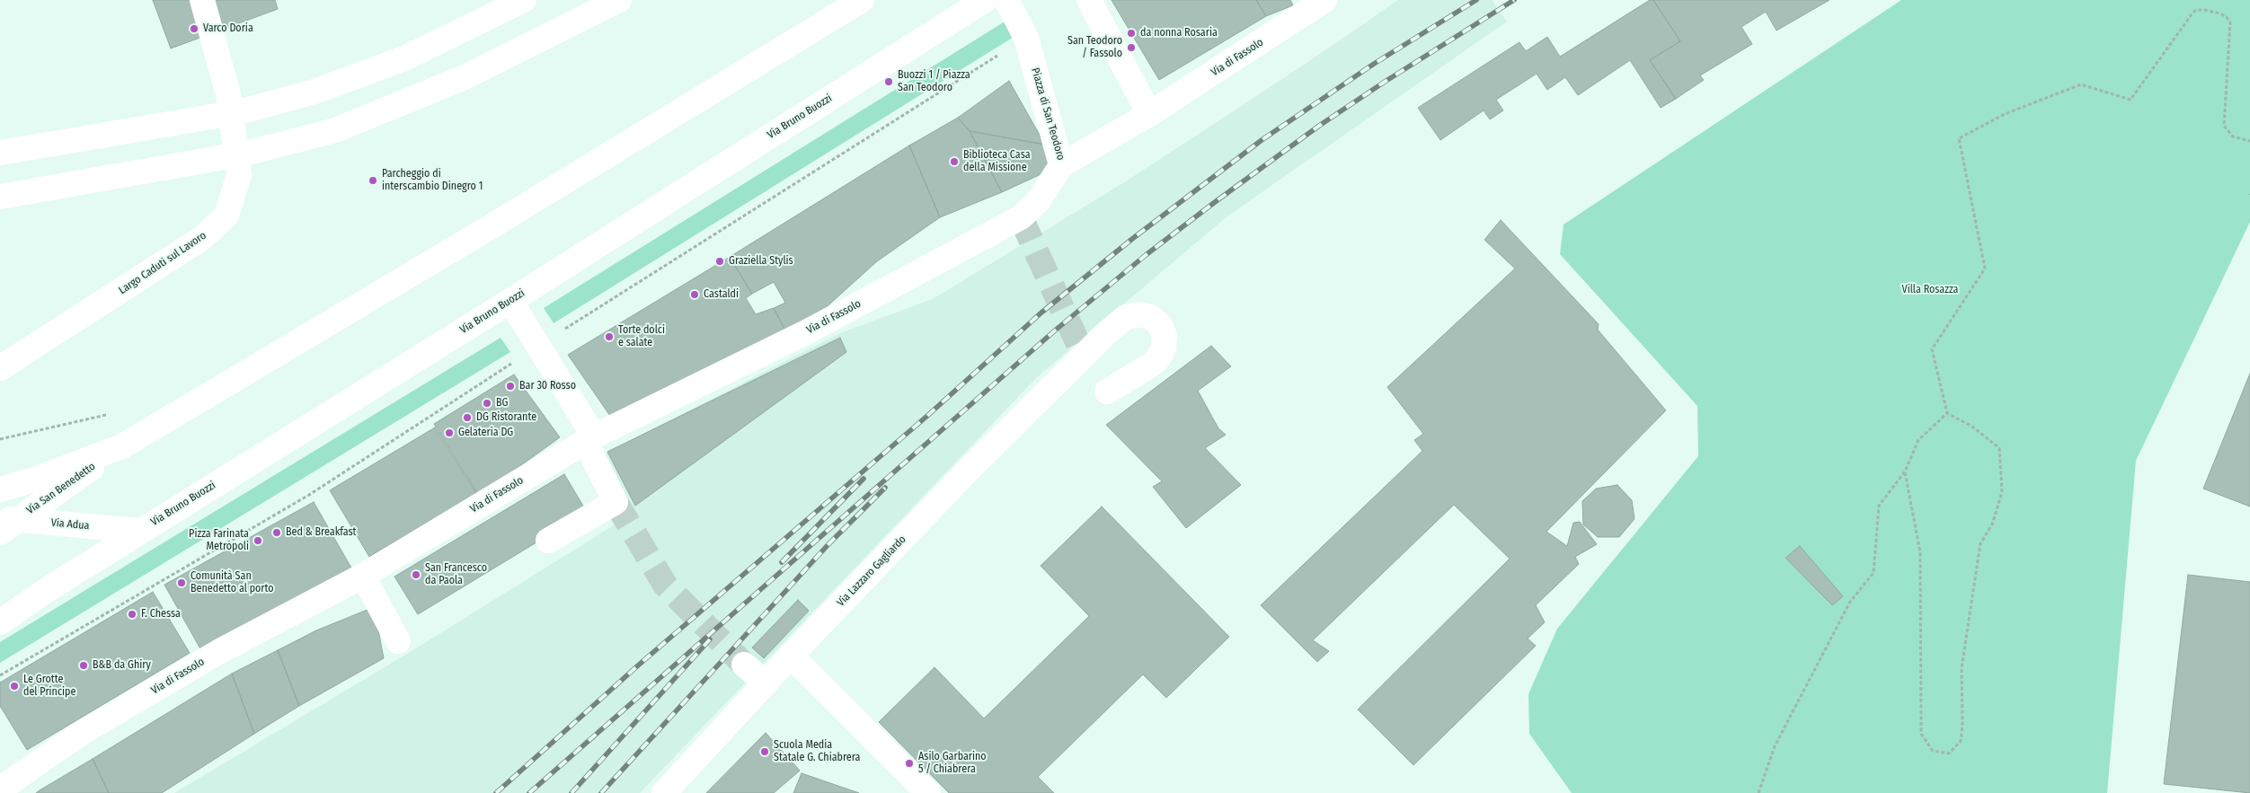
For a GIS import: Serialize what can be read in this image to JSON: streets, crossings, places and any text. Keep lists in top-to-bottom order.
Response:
{
  "streets": {
    "main road": [
      "Via di Fassolo",
      "Piazza di San Teodoro",
      "Via Bruno Buozzi",
      "Largo Caduti sul Lavoro",
      "Via San Benedetto",
      "Via Adua",
      "Via Lazzaro Gagliardo"
    ]
  },
  "crossings": [
    ["Via di Fassolo", "Piazza di San Teodoro"],
    ["Via Bruno Buozzi", "Via Adua"],
    ["Via San Benedetto", "Via Adua"]
  ],
  "parks": ["Villa Rosazza"],
  "places": [
    "Varco Doria",
    "da nonna Rosaria",
    "San Teodoro / Fassolo",
    "Buozzi 1 / Piazza San Teodoro",
    "Biblioteca Casa della Missione",
    "Parcheggio di interscambio Dinegro 1",
    "Graziella Stylis",
    "Castaldi",
    "Torte dolci e salate",
    "Bar 30 Rosso",
    "BG",
    "DG Ristorante",
    "Gelateria DG",
    "Bed & Breakfast",
    "Pizza Farinata Metropoli",
    "San Francesco da Paola",
    "Comunità San Benedetto al porto",
    "F. Chessa",
    "B&B da Ghiry",
    "Le Grotte del Principe",
    "Scuola Media Statale G. Chiabrera",
    "Asilo Garbarino 5 / Chiabrera"
  ]
}
